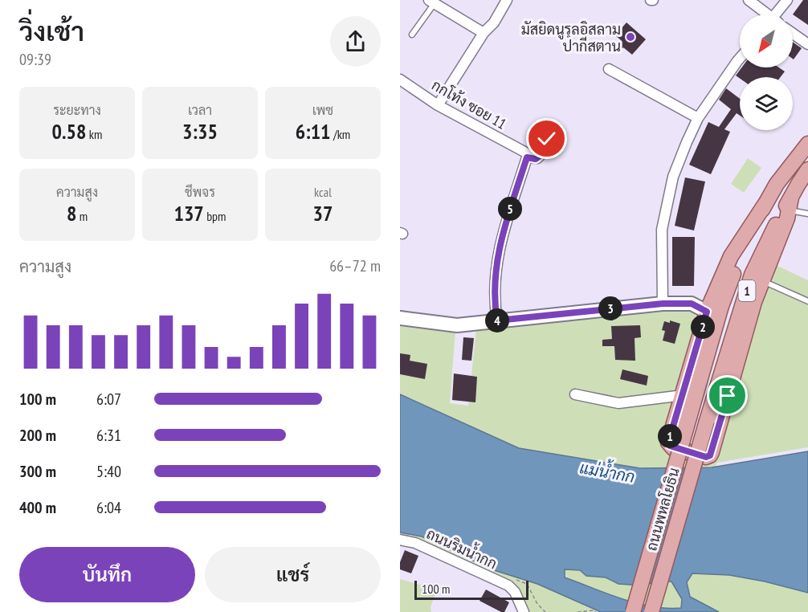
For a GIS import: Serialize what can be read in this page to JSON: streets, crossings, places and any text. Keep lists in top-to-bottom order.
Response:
{
  "streets": {
    "main road": ["1", "ถนนพหลโยธิน"],
    "street": ["กกโท้ง ซอย 11", "ถนนริมน้ำกก"]
  },
  "water": ["แม่น้ำกก"],
  "places": ["มัสยิดนูรุลอิสลาม ปากีสตาน"],
  "scale_bar": "100 m",
  "north": "bottom left",
  "page": {
    "heading": ["วิ่งเช้า", "09:39"],
    "stats": [
      ["ระยะทาง", "0.58 km"],
      ["เวลา", "3:35"],
      ["เพซ", "6:11 /km"],
      ["ความสูง", "8 m"],
      ["ชีพจร", "137 bpm"],
      ["kcal", "37"]
    ],
    "pins": [
      "5",
      "3",
      "4",
      "2",
      "1"
    ],
    "chart": ["ความสูง", "66–72 m"],
    "list": [
      {
        "name": "100 m",
        "note": "6:07"
      },
      {
        "name": "200 m",
        "note": "6:31"
      },
      {
        "name": "300 m",
        "note": "5:40"
      },
      {
        "name": "400 m",
        "note": "6:04"
      }
    ],
    "buttons": ["บันทึก", "แชร์"],
    "scale": "100 m"
  }
}
